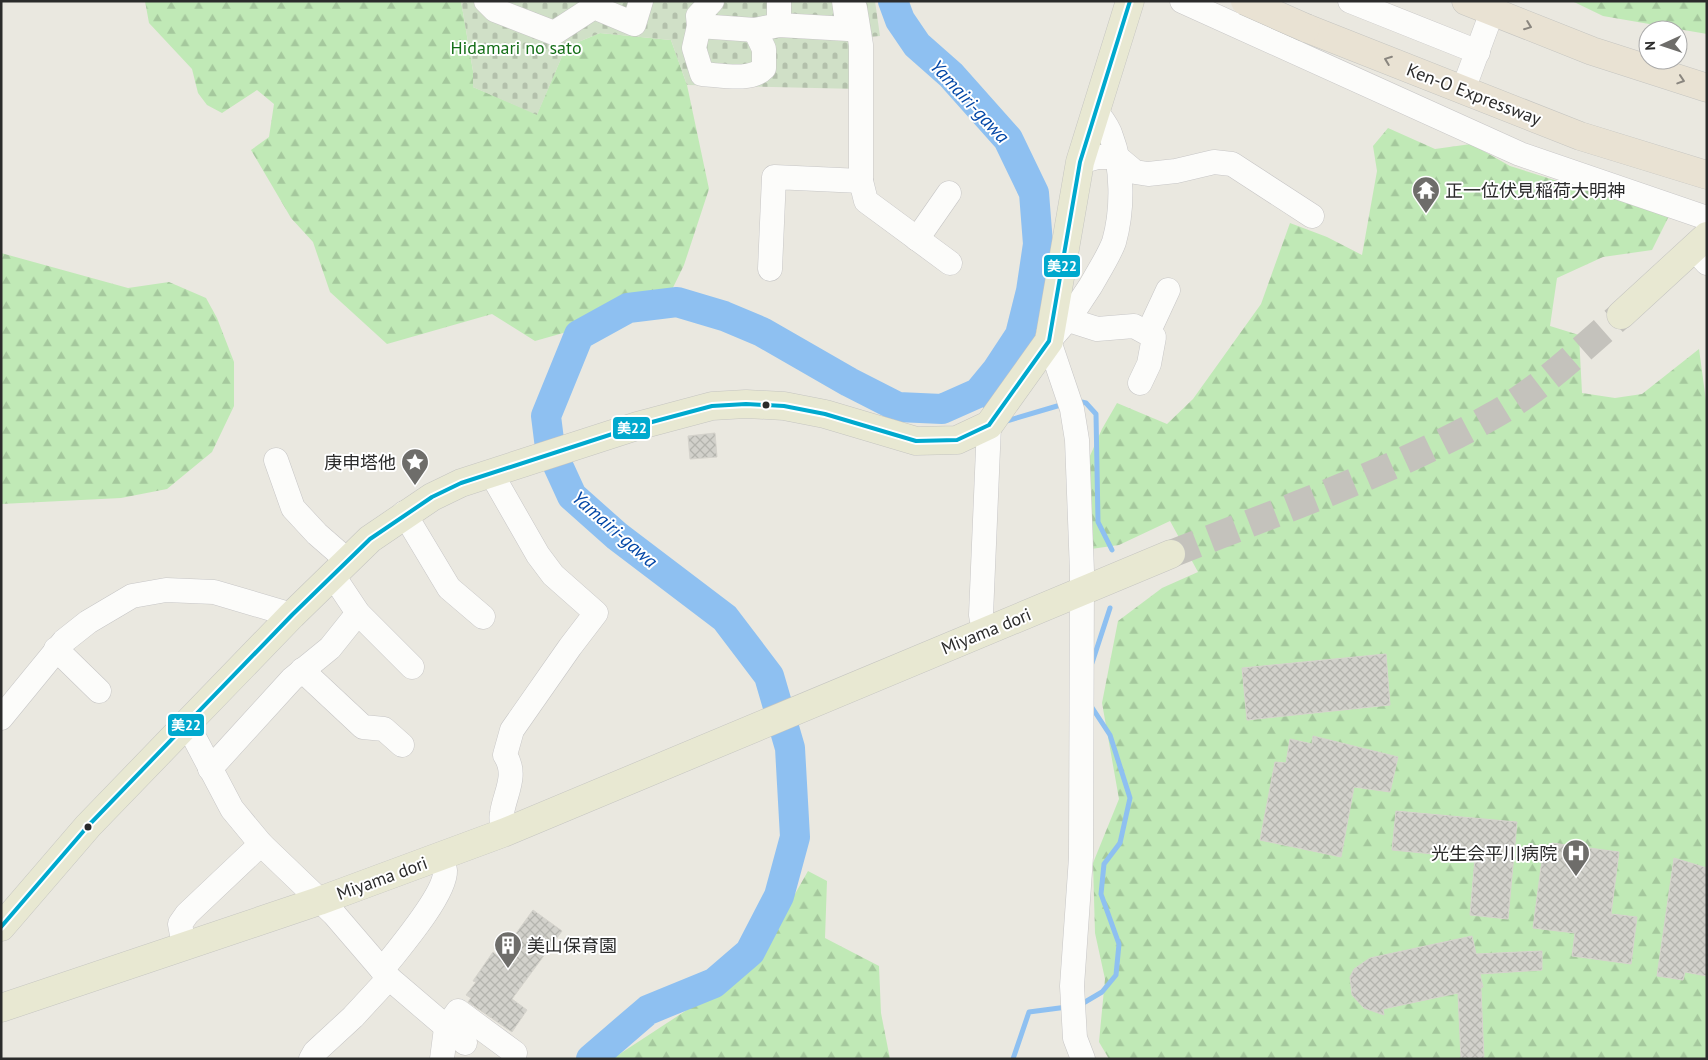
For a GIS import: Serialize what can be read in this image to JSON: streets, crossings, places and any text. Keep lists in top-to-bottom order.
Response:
{
  "streets": {
    "highway": ["Ken-O Expressway"],
    "main road": ["Miyama dori"]
  },
  "one_way": ["Ken-O Expressway"],
  "water": ["Yamairi-gawa"],
  "parks": ["Hidamari no sato"],
  "places": {
    "temple": ["正一位伏見稲荷大明神"],
    "place": ["庚申塔他"],
    "hospital": ["光生会平川病院"],
    "building": ["美山保育園"]
  },
  "lines": ["transit line 美22"],
  "north": "left"
}
